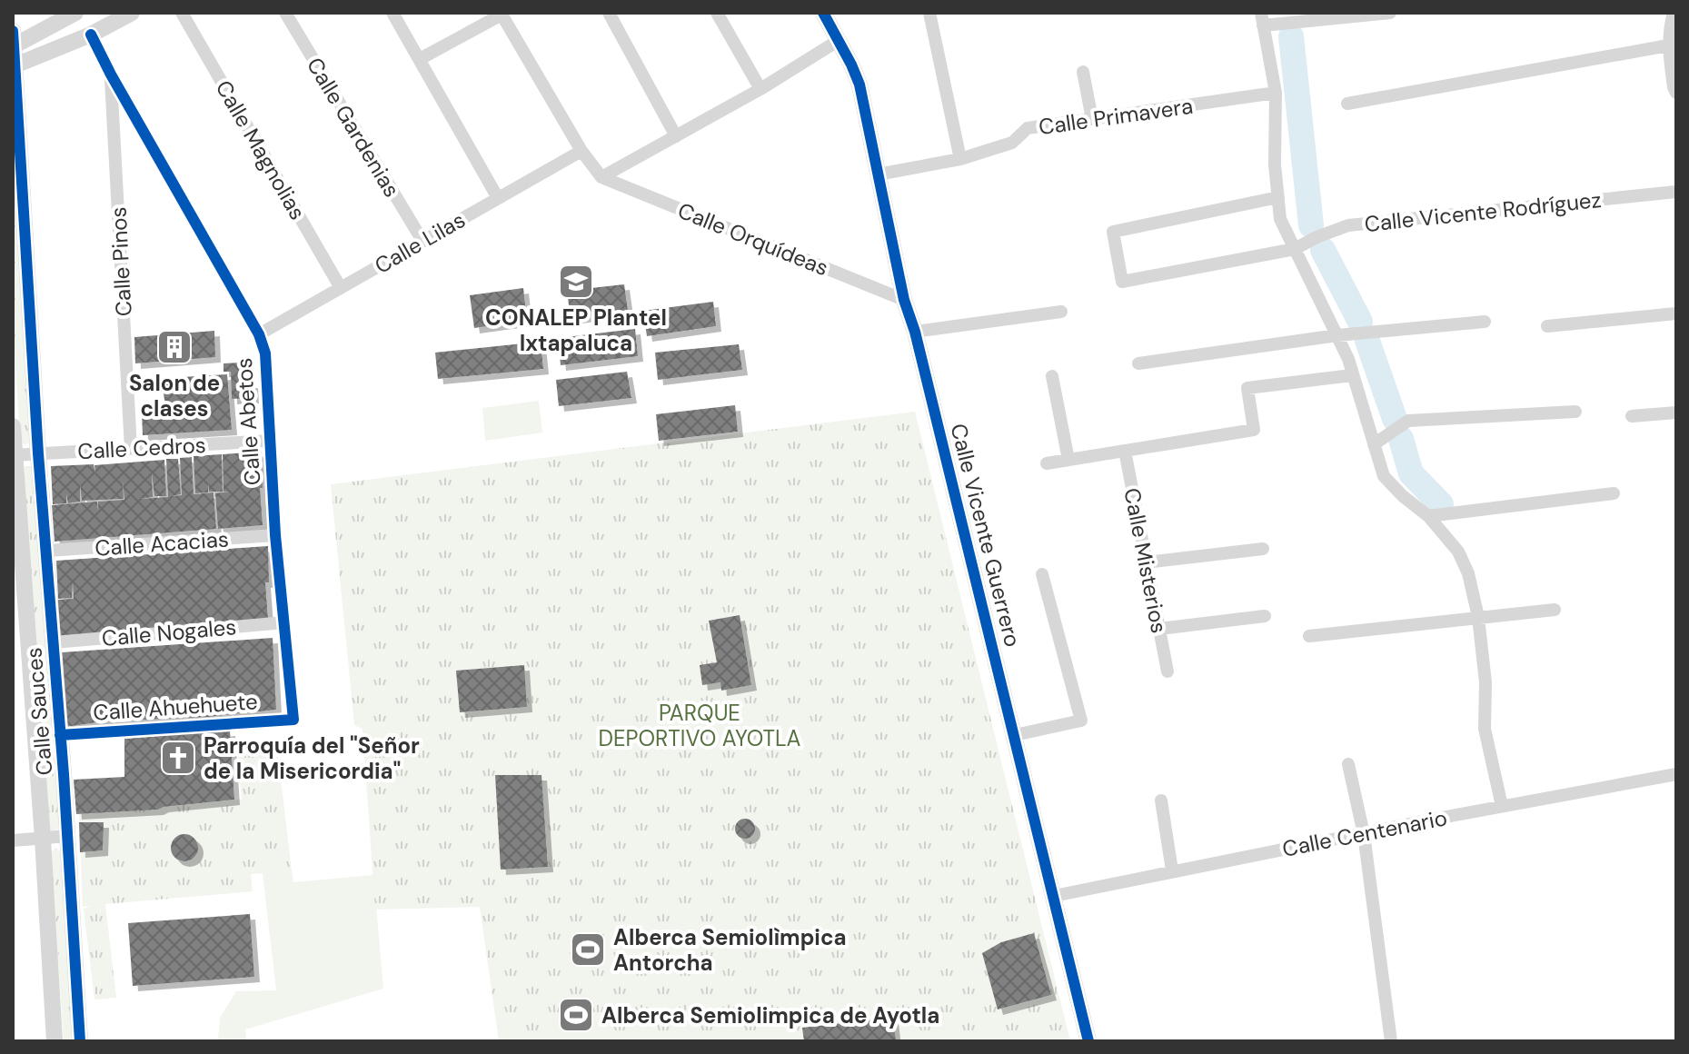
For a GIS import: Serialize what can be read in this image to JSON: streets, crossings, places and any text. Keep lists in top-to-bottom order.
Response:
{
  "streets": {
    "street": [
      "Calle Primavera",
      "Calle Gardenias",
      "Calle Magnolias",
      "Calle Vicente Rodríguez",
      "Calle Orquídeas",
      "Calle Lilas",
      "Calle Pinos",
      "Calle Abetos",
      "Calle Cedros",
      "Calle Vicente Guerrero",
      "Calle Acacias",
      "Calle Misterios",
      "Calle Nogales",
      "Calle Ahuehuete",
      "Calle Sauces",
      "Calle Centenario"
    ]
  },
  "crossings": [
    ["Calle Primavera", "Calle Vicente Guerrero"],
    ["Calle Gardenias", "Calle Lilas"],
    ["Calle Magnolias", "Calle Lilas"],
    ["Calle Orquídeas", "Calle Vicente Guerrero"],
    ["Calle Lilas", "Calle Abetos"],
    ["Calle Pinos", "Calle Abetos"],
    ["Calle Pinos", "Calle Cedros"],
    ["Calle Abetos", "Calle Cedros"],
    ["Calle Abetos", "Calle Acacias"],
    ["Calle Abetos", "Calle Nogales"],
    ["Calle Abetos", "Calle Ahuehuete"],
    ["Calle Cedros", "Calle Sauces"],
    ["Calle Vicente Guerrero", "Calle Centenario"],
    ["Calle Acacias", "Calle Sauces"],
    ["Calle Nogales", "Calle Sauces"],
    ["Calle Ahuehuete", "Calle Sauces"]
  ],
  "parks": ["PARQUE DEPORTIVO AYOTLA"],
  "places": {
    "school or university": ["CONALEP Plantel Ixtapaluca"],
    "building": ["Salon de clases"],
    "church": ["Parroquía del \"Señor de la Misericordia\""],
    "sports": ["Alberca Semiolìmpica Antorcha", "Alberca Semiolimpica de Ayotla"]
  }
}
